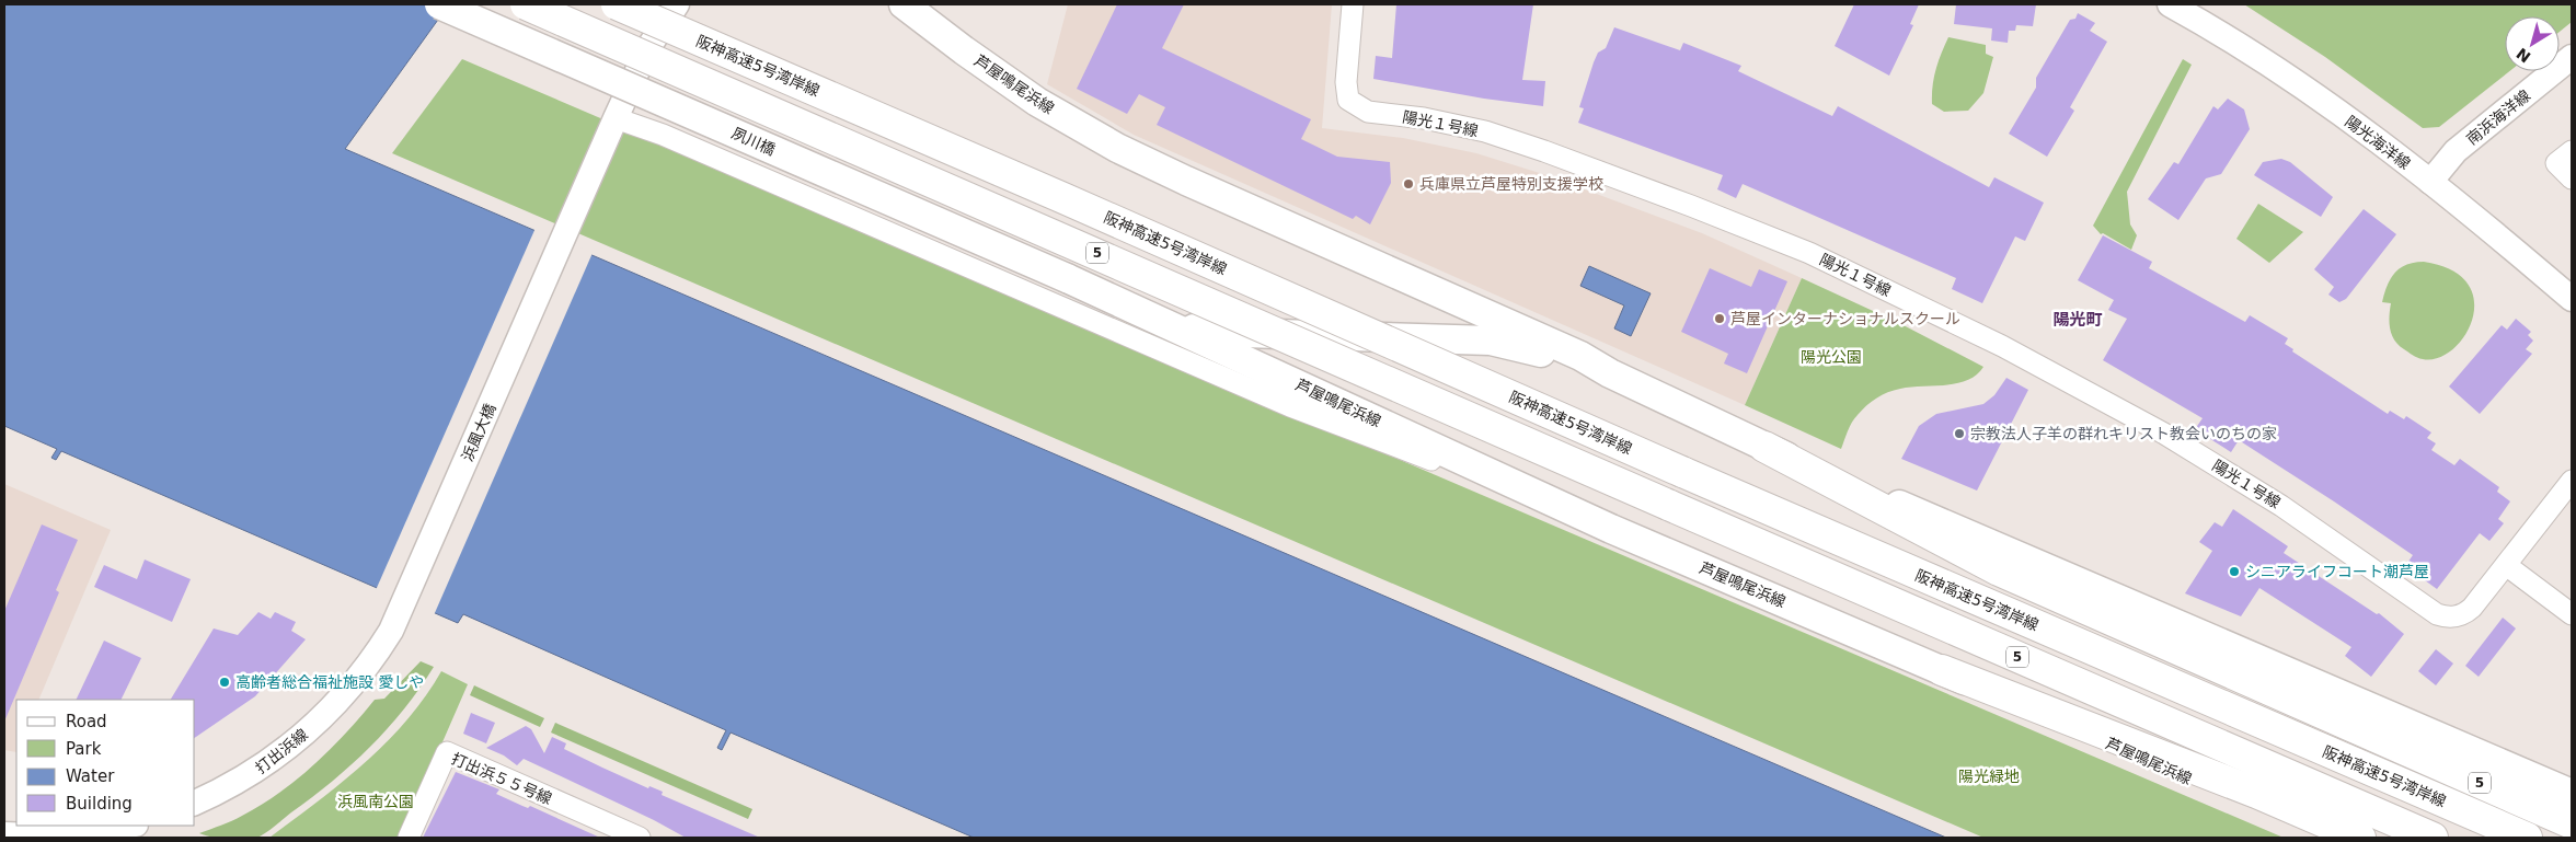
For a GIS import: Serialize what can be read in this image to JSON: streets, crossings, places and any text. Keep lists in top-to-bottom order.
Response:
{
  "streets": {
    "highway": ["阪神高速5号湾岸線", "5"],
    "main road": ["芦屋鳴尾浜線", "夙川橋"],
    "street": [
      "南浜海洋線",
      "陽光１号線",
      "陽光海洋線",
      "浜風大橋",
      "打出浜線",
      "打出浜５５号線"
    ]
  },
  "crossings": [
    ["芦屋鳴尾浜線", "夙川橋"],
    ["芦屋鳴尾浜線", "5"],
    ["南浜海洋線", "陽光海洋線"],
    ["浜風大橋", "打出浜線"]
  ],
  "districts": ["陽光町"],
  "parks": ["陽光公園", "陽光緑地", "浜風南公園"],
  "places": [
    "兵庫県立芦屋特別支援学校",
    "芦屋インターナショナルスクール",
    "宗教法人子羊の群れキリスト教会いのちの家",
    "シニアライフコート潮芦屋",
    "高齢者総合福祉施設 愛しや"
  ],
  "legend": [
    "Road",
    "Park",
    "Water",
    "Building"
  ],
  "north": "bottom left"
}
